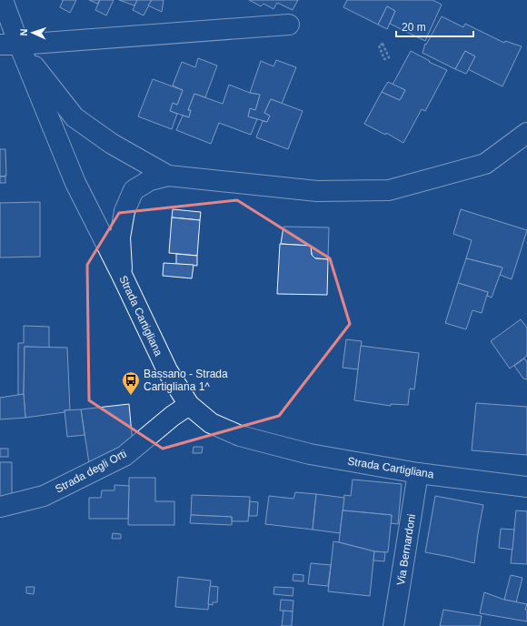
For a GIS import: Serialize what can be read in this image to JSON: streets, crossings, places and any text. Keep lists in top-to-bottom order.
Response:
{
  "streets": {
    "street": ["Strada Cartigliana", "Strada degli Orti", "Via Bernardoni"]
  },
  "crossings": [
    ["Strada Cartigliana", "Strada degli Orti"],
    ["Strada Cartigliana", "Via Bernardoni"]
  ],
  "places": {
    "bus stop": ["Bassano - Strada Cartigliana 1^"]
  },
  "scale_bar": "20 m",
  "north": "left"
}
